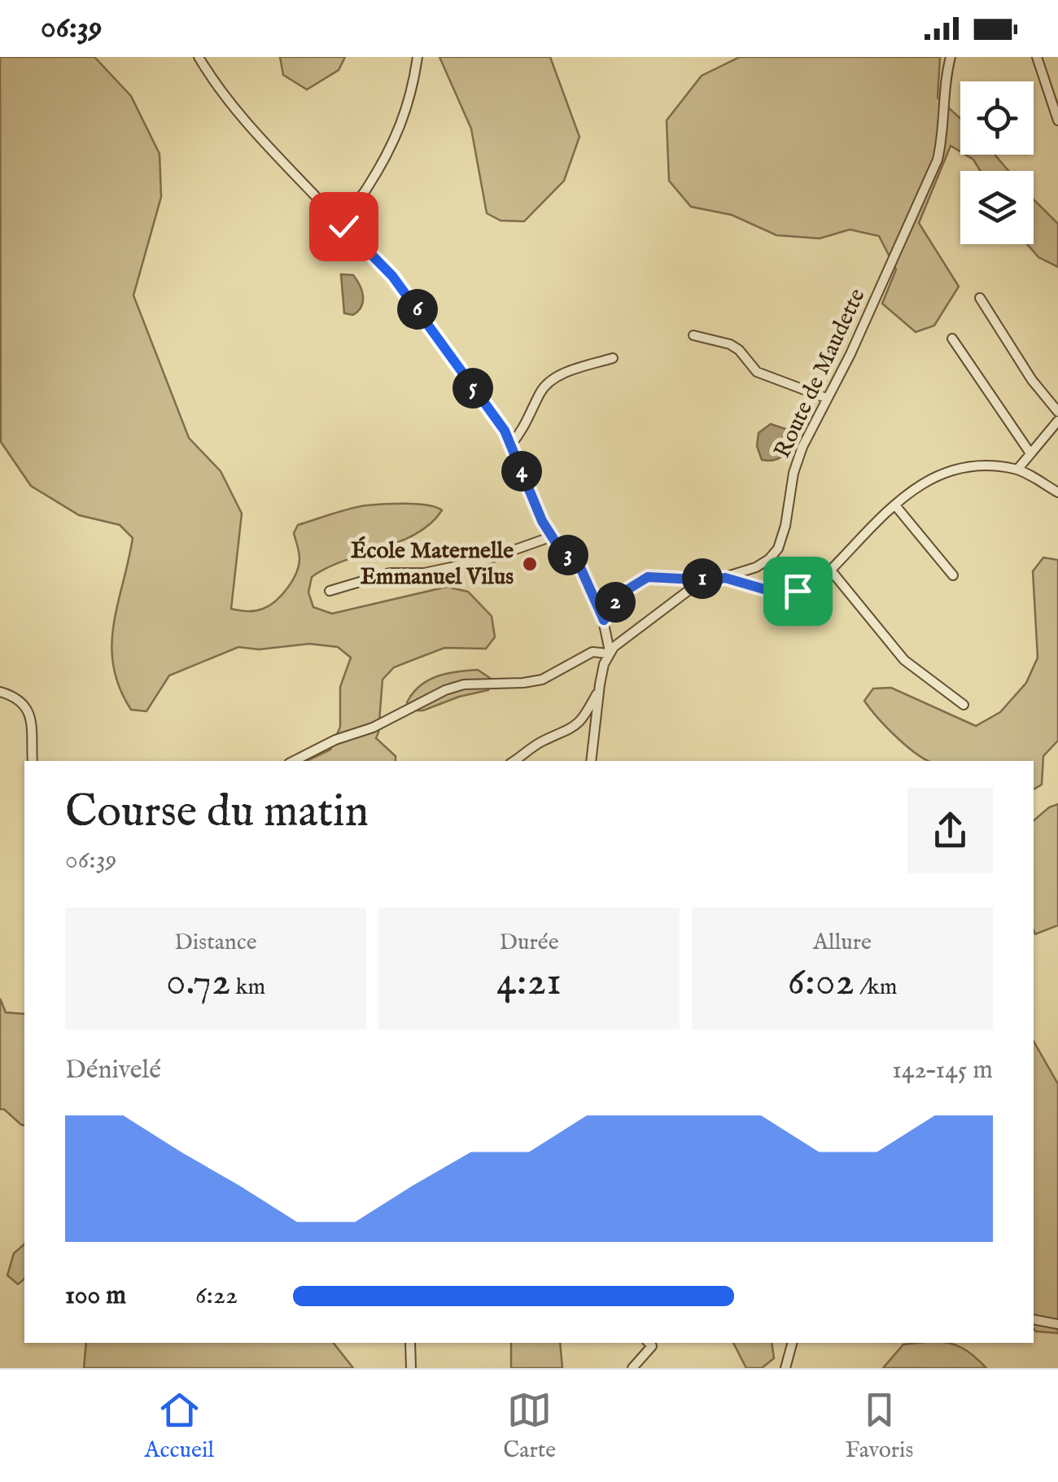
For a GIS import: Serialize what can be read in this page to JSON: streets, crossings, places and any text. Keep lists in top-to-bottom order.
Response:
{
  "streets": {
    "street": ["Route de Maudette"]
  },
  "places": ["École Maternelle Emmanuel Vilus"],
  "page": {
    "status": "06:39",
    "pins": [
      "6",
      "5",
      "4",
      "3",
      "1",
      "2"
    ],
    "heading": ["Course du matin", "06:39"],
    "stats": [
      ["Distance", "0.72 km"],
      ["Durée", "4:21"],
      ["Allure", "6:02 /km"]
    ],
    "chart": ["Dénivelé", "142–145 m"],
    "list": [
      {
        "name": "100 m",
        "note": "6:22"
      }
    ],
    "tabs": ["Accueil", "Carte", "Favoris"]
  }
}
